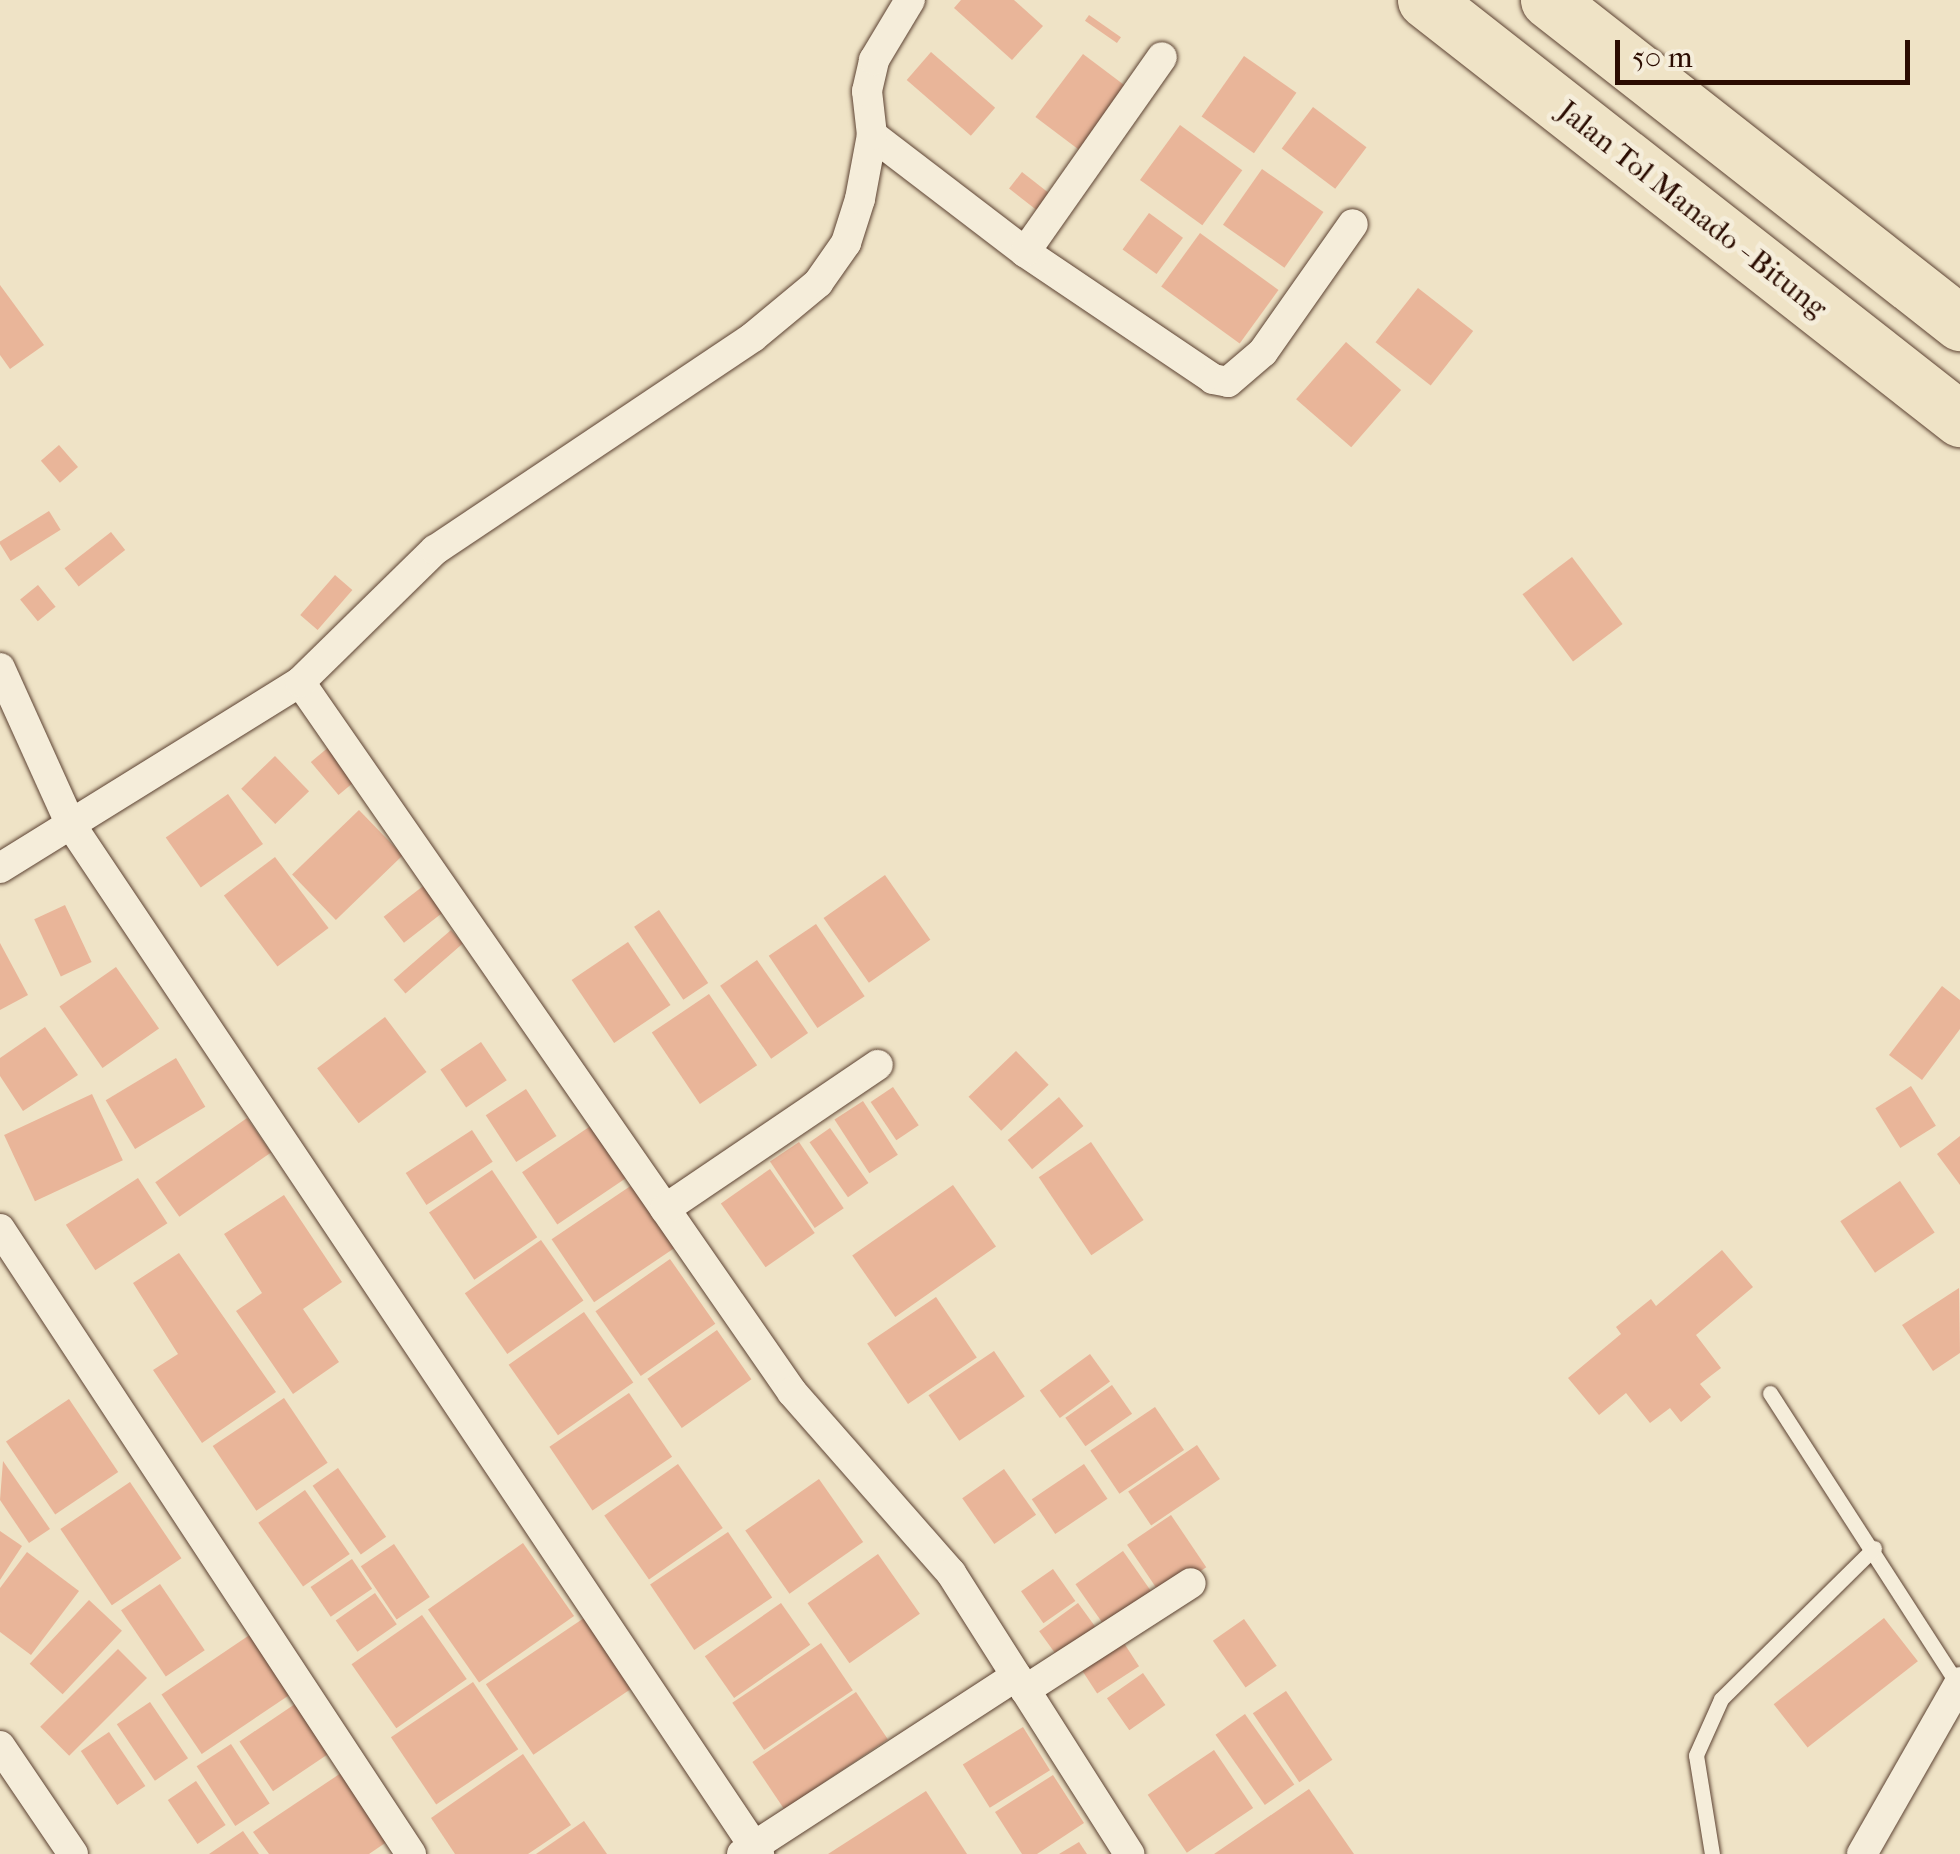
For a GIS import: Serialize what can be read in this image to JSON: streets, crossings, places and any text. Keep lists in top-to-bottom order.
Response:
{
  "streets": {
    "highway": ["Jalan Tol Manado - Bitung"]
  },
  "scale_bar": "50 m"
}
